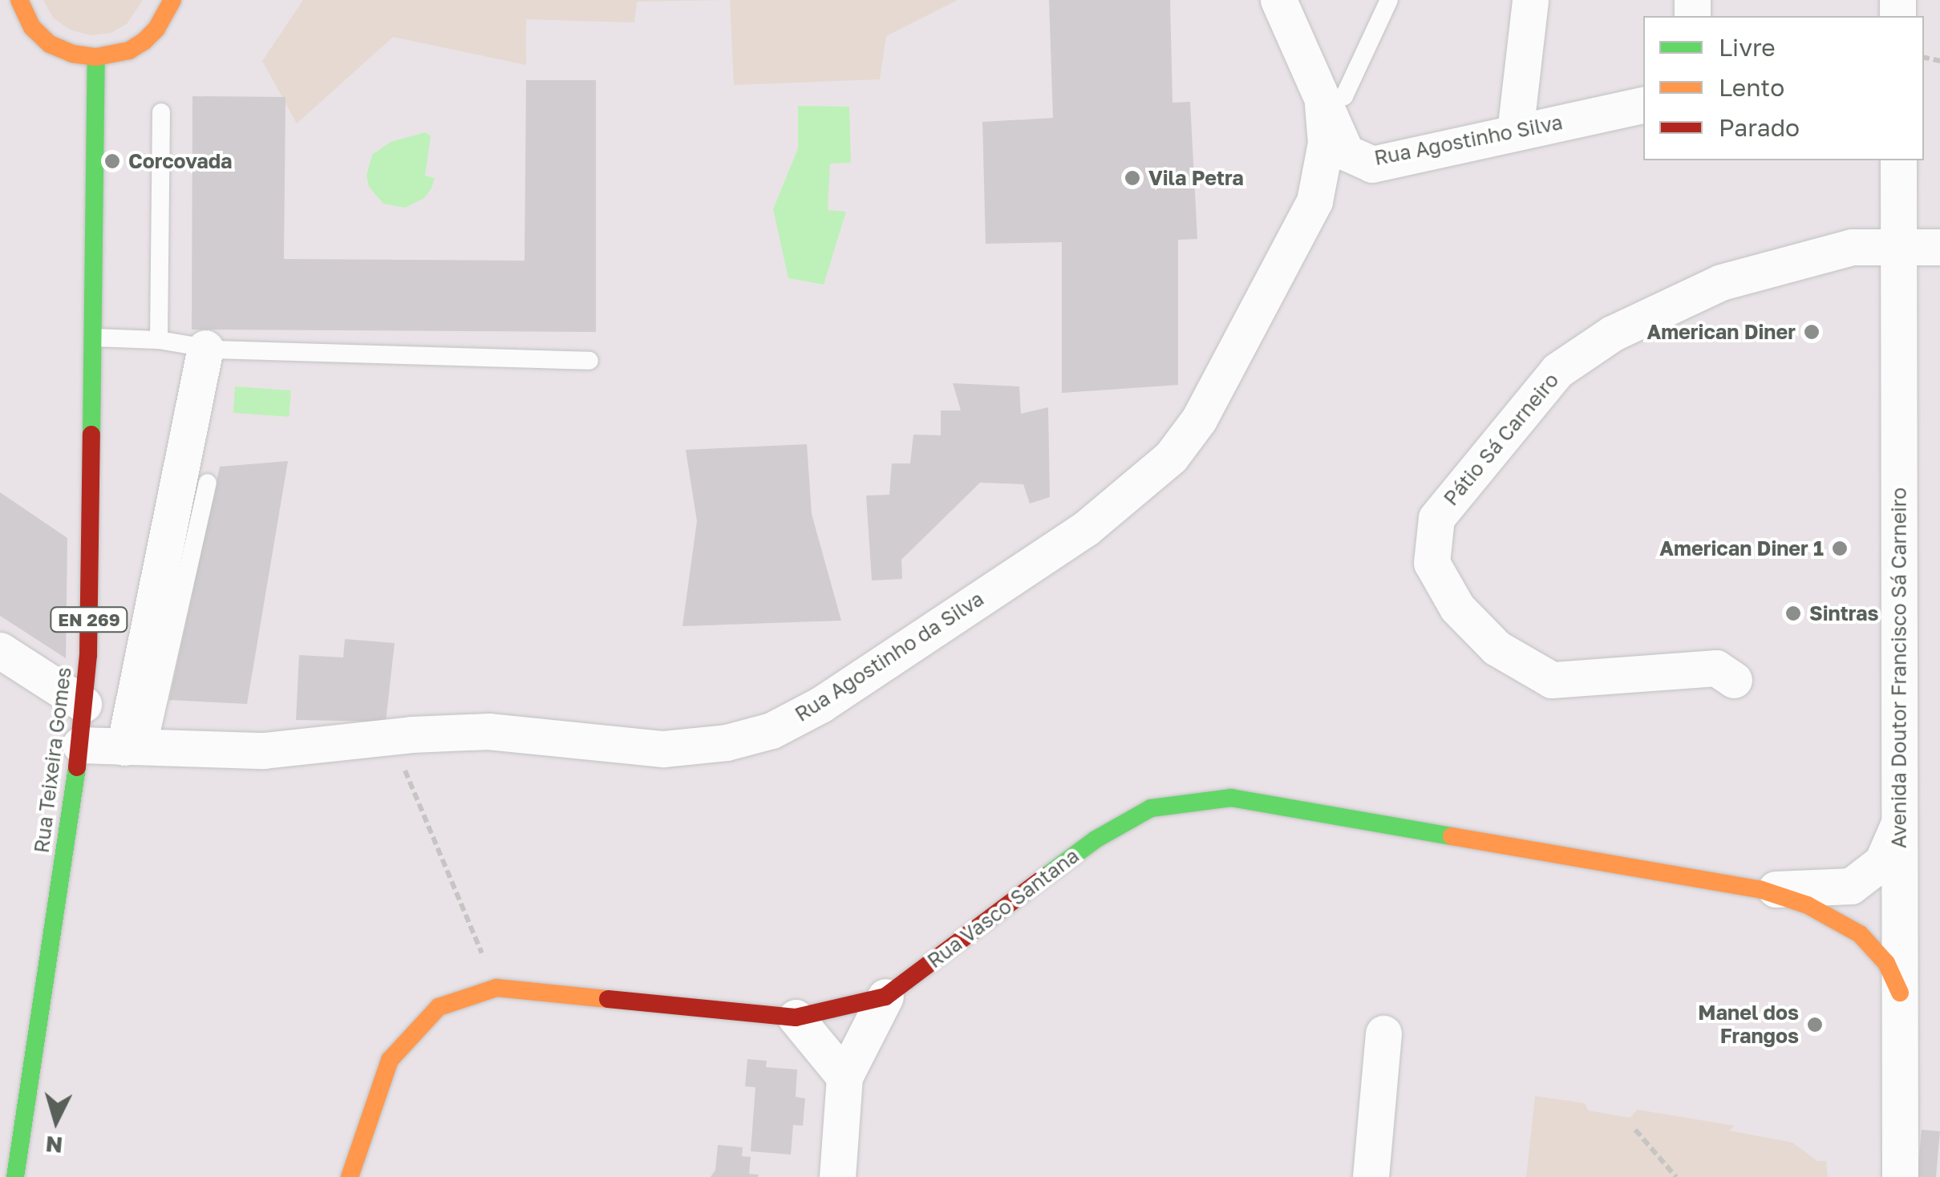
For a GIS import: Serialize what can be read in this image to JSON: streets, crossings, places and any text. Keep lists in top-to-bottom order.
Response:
{
  "streets": {
    "street": [
      "Rua Agostinho Silva",
      "Pátio Sá Carneiro",
      "EN 269",
      "Rua Agostinho da Silva",
      "Avenida Doutor Francisco Sá Carneiro",
      "Rua Teixeira Gomes",
      "Rua Vasco Santana"
    ]
  },
  "crossings": [
    ["Rua Agostinho Silva", "Rua Agostinho da Silva"],
    ["Pátio Sá Carneiro", "Avenida Doutor Francisco Sá Carneiro"],
    ["Rua Agostinho da Silva", "Rua Teixeira Gomes"],
    ["Avenida Doutor Francisco Sá Carneiro", "Rua Vasco Santana"]
  ],
  "places": [
    "Corcovada",
    "Vila Petra",
    "American Diner",
    "American Diner 1",
    "Sintras",
    "Manel dos Frangos"
  ],
  "legend": ["Livre", "Lento", "Parado"],
  "north": "bottom"
}
